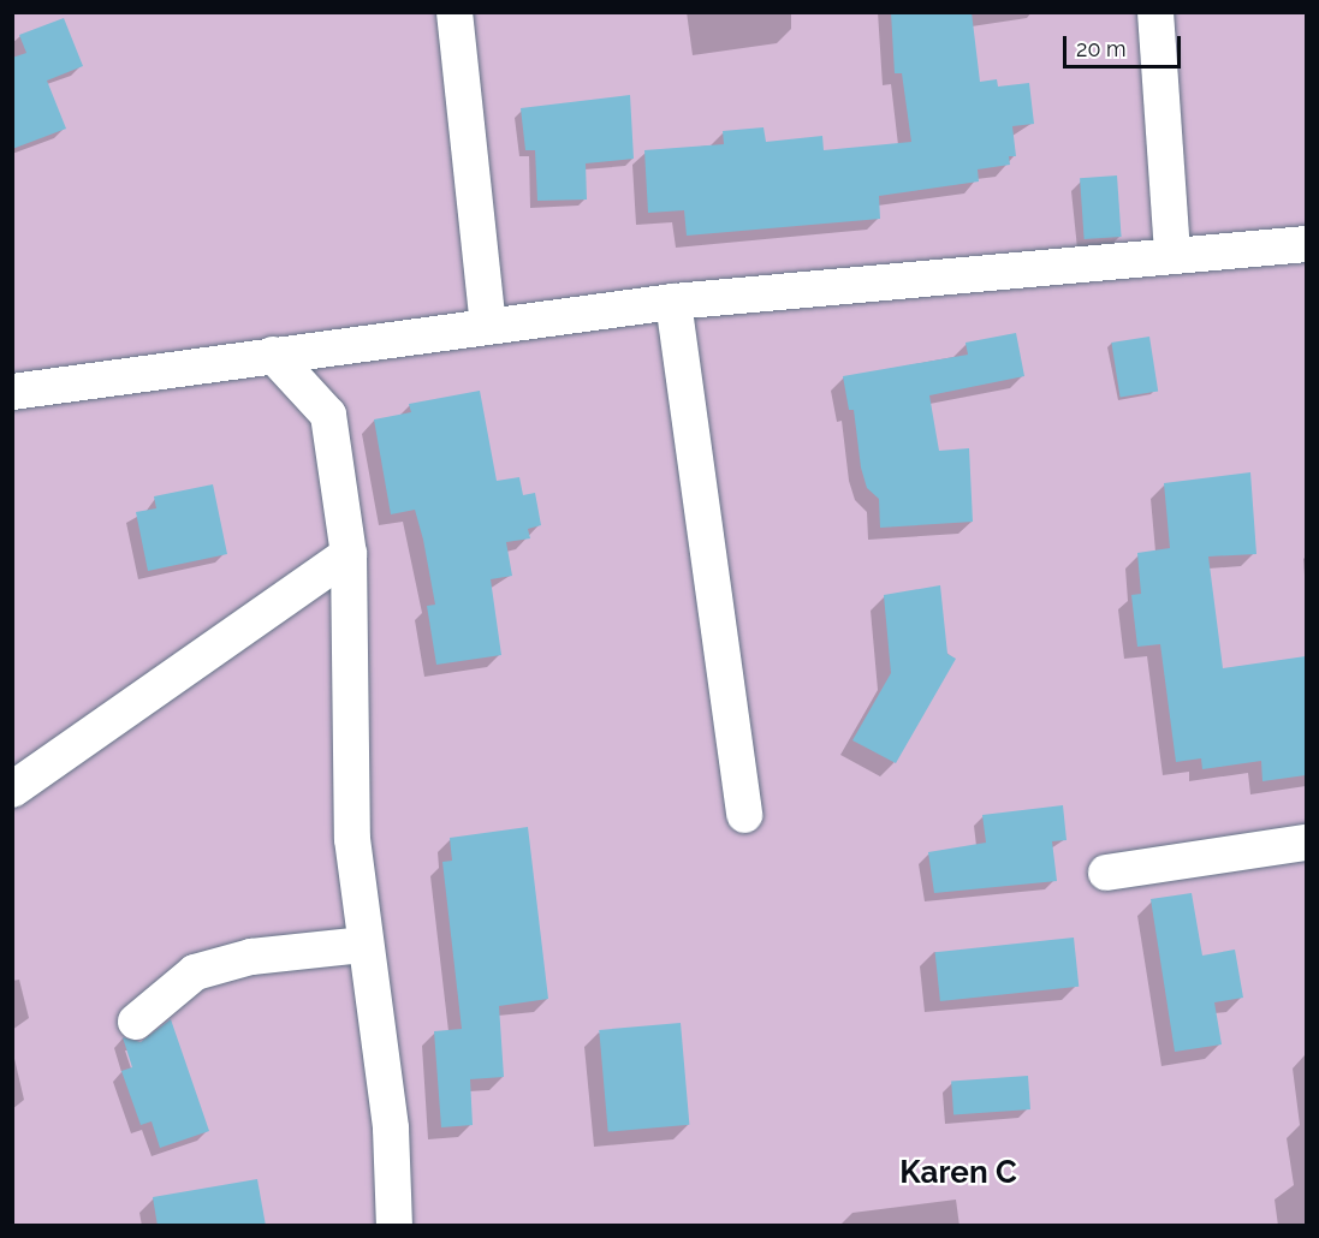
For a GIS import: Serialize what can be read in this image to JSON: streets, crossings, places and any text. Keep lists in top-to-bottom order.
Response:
{
  "districts": ["Karen C"],
  "scale_bar": "20 m"
}
